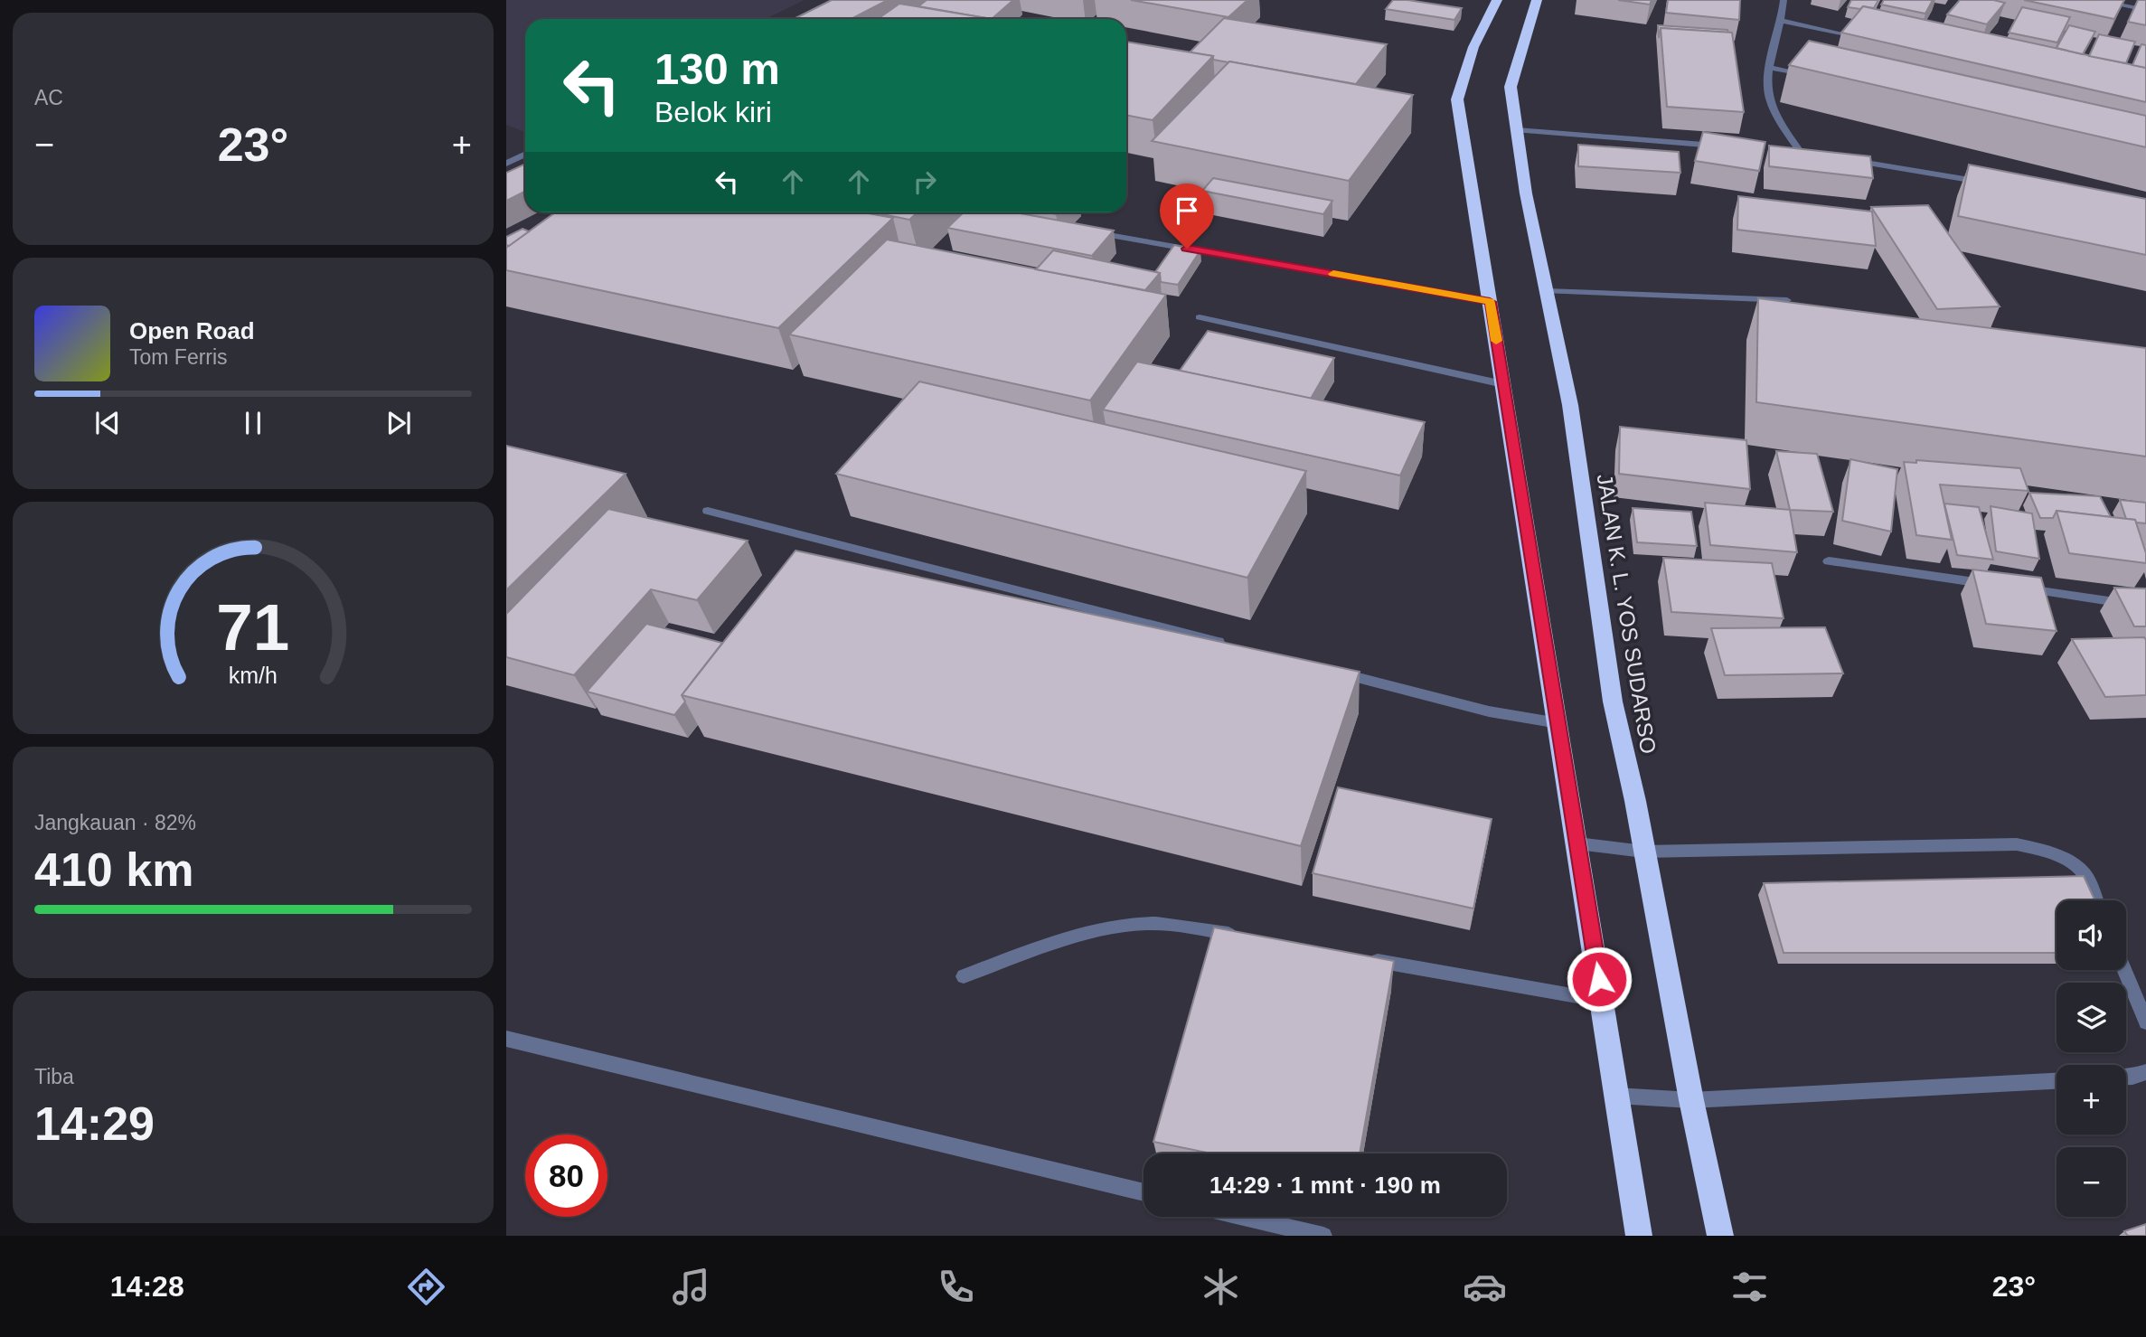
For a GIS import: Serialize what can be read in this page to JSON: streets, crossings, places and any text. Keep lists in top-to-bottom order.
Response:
{
  "streets": {
    "highway": ["JALAN K. L. YOS SUDARSO"]
  },
  "page": {
    "tile": [
      "AC",
      ["Jangkauan · 82%", "410 km"],
      ["Tiba", "14:29"]
    ],
    "turn": ["130 m", "Belok kiri"],
    "heat": ["−", "23°", "+"],
    "song": ["Open Road", "Tom Ferris"],
    "map_buttons": ["+", "−"],
    "limit": "80",
    "trip": "14:29 · 1 mnt · 190 m",
    "tabs": ["14:28", "23°"],
    "gauge": ["71", "km/h"]
  }
}
